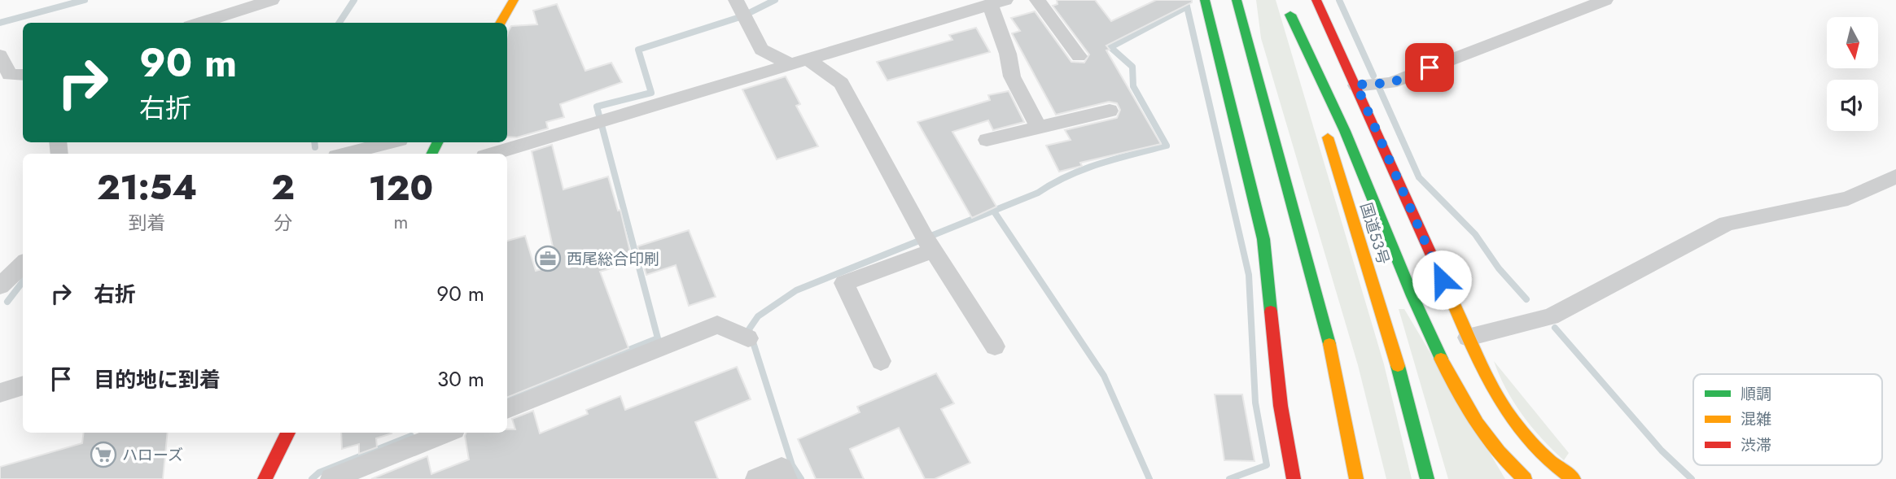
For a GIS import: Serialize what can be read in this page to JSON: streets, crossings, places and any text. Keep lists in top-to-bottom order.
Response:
{
  "streets": {
    "main road": ["国道53号"]
  },
  "places": {
    "office": ["西尾総合印刷"],
    "supermarket": ["ハローズ"]
  },
  "legend": ["順調", "混雑", "渋滞"],
  "north": "bottom",
  "page": {
    "turn": ["90 m", "右折"],
    "eta": [
      "21:54",
      "到着",
      "2",
      "分",
      "120",
      "m"
    ],
    "list": [
      {
        "name": "右折",
        "value": "90 m"
      },
      {
        "name": "目的地に到着",
        "value": "30 m"
      }
    ]
  }
}
